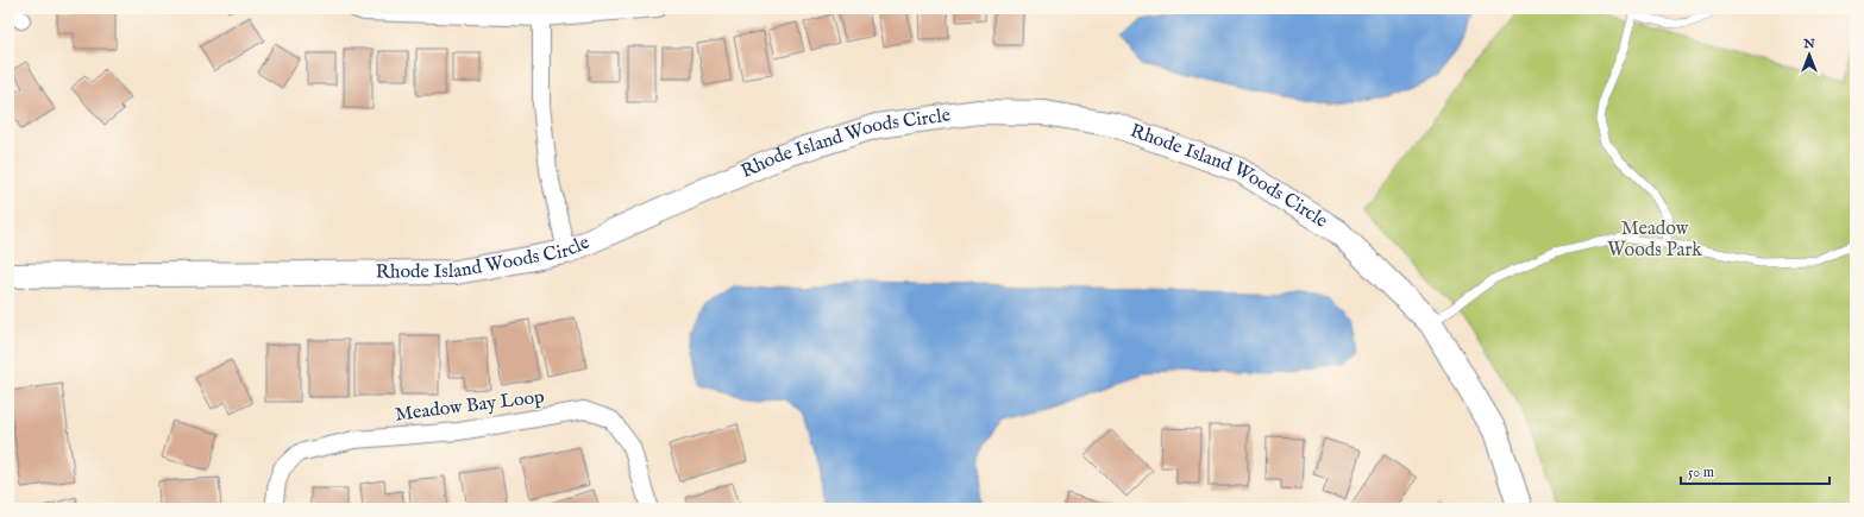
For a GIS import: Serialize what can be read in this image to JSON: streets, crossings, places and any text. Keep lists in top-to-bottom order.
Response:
{
  "streets": {
    "street": ["Rhode Island Woods Circle", "Meadow Bay Loop"]
  },
  "parks": ["Meadow Woods Park"],
  "scale_bar": "50 m",
  "north": "top"
}
